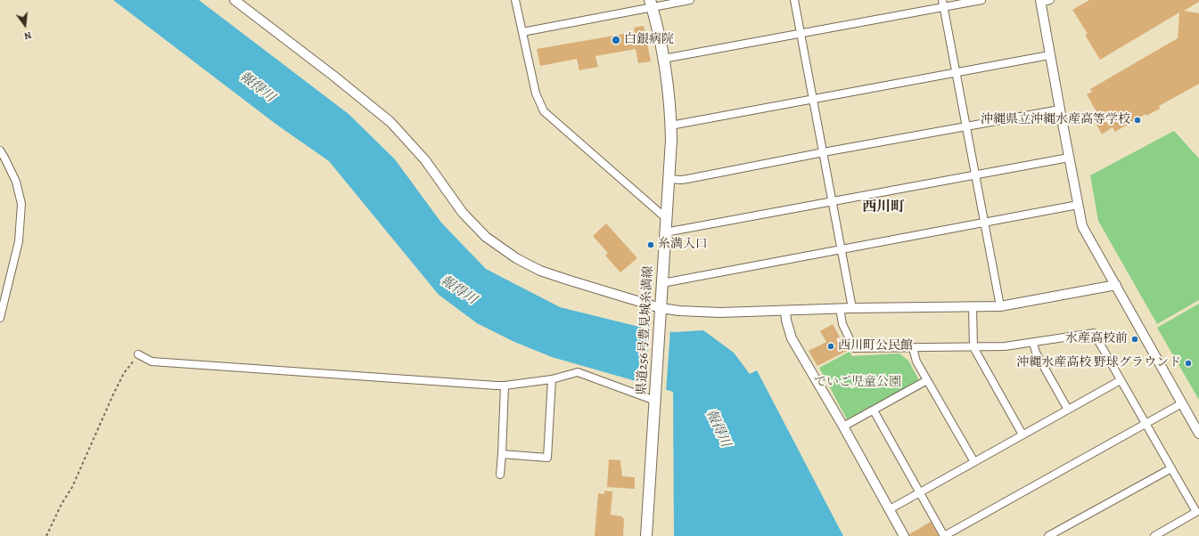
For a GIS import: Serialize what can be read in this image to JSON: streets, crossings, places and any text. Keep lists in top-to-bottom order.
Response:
{
  "streets": {
    "main road": ["県道256号豊見城糸満線"]
  },
  "districts": ["西川町"],
  "water": ["報得川"],
  "parks": ["でいご児童公園"],
  "places": [
    "白銀病院",
    "沖縄県立沖縄水産高等学校",
    "糸満入口",
    "水産高校前",
    "西川町公民館",
    "沖縄水産高校 野球グラウンド"
  ],
  "north": "bottom"
}
